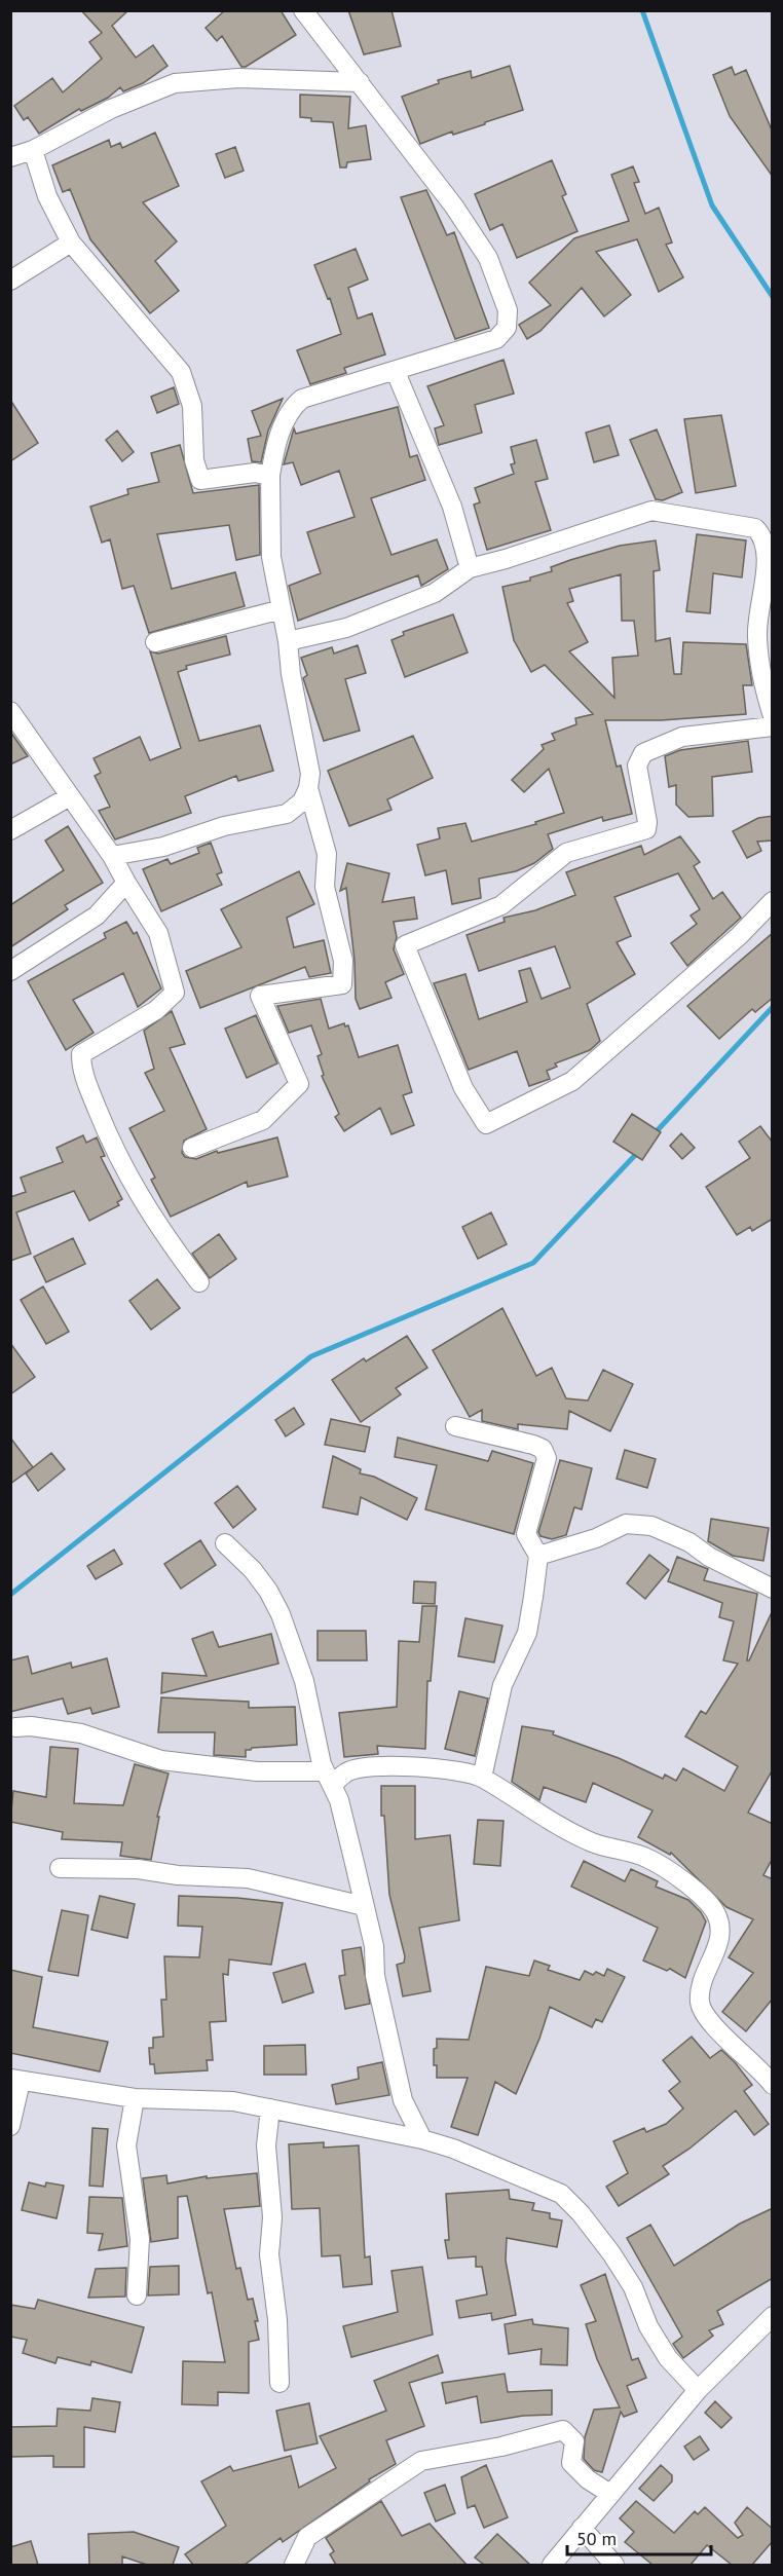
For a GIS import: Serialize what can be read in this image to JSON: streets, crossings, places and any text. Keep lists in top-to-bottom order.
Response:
{
  "scale_bar": "50 m"
}
